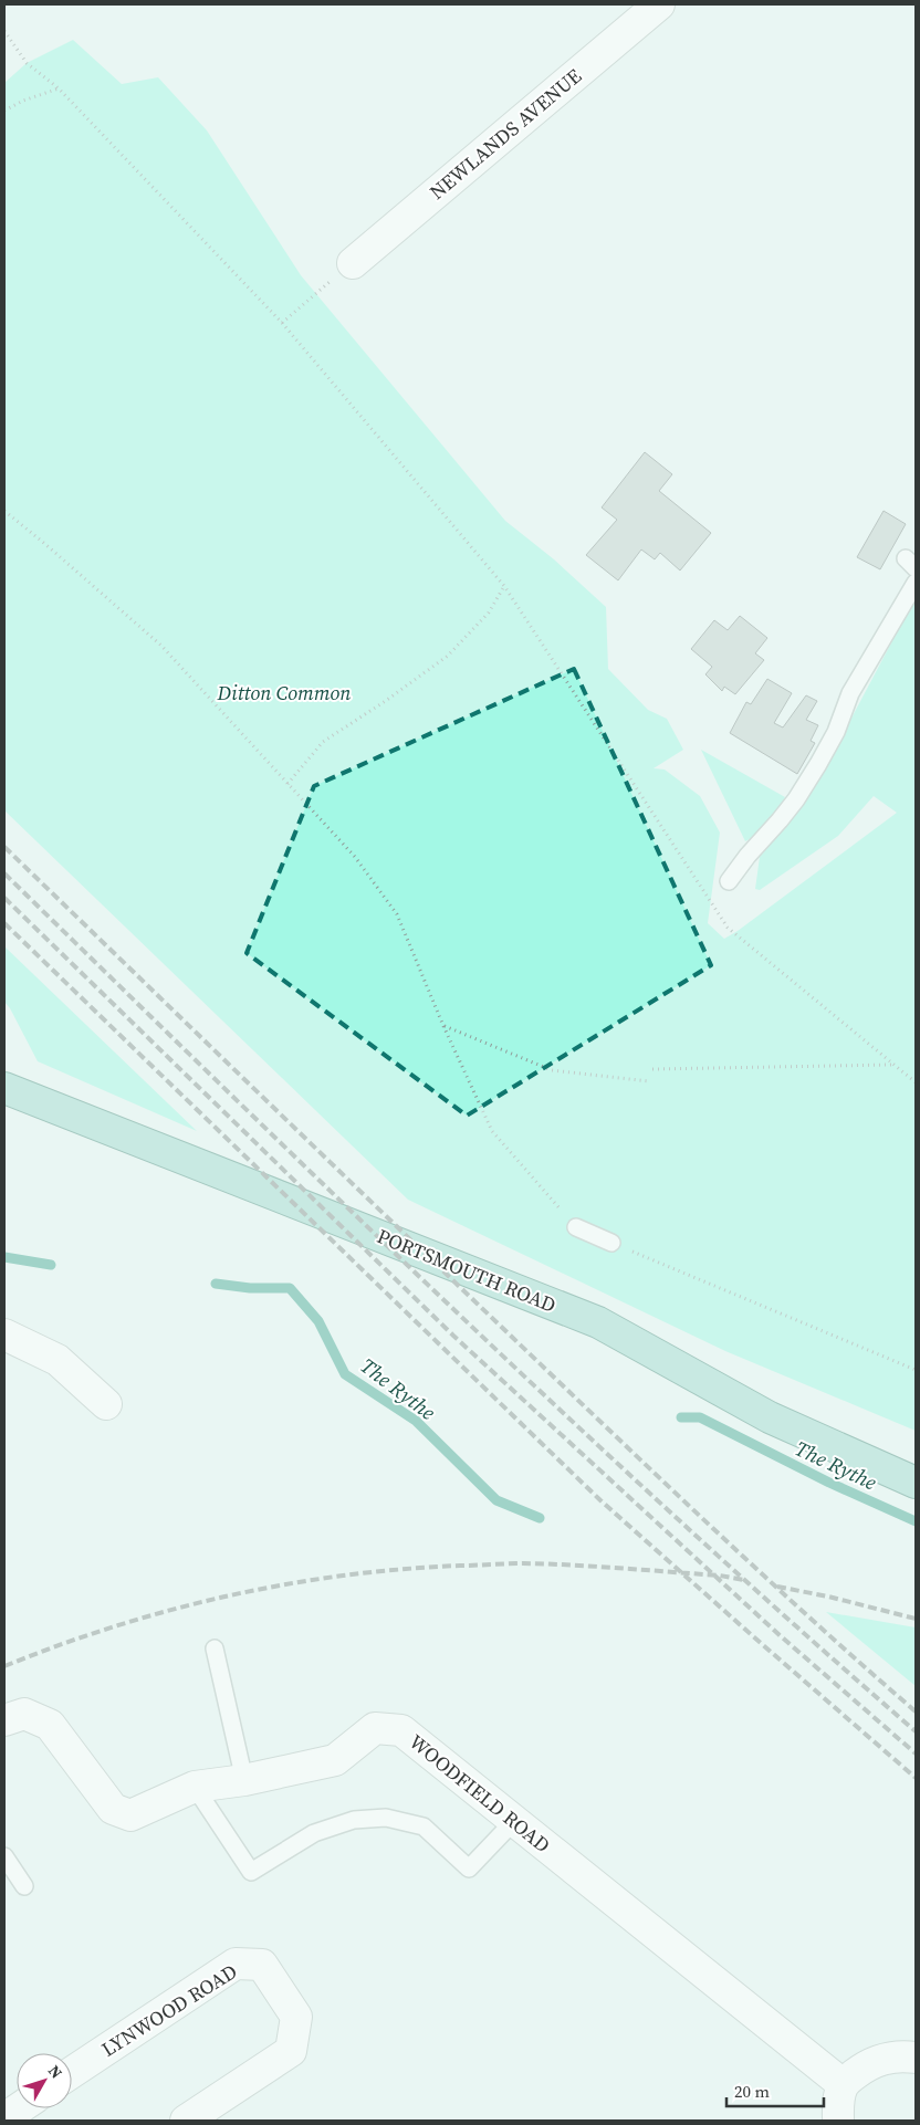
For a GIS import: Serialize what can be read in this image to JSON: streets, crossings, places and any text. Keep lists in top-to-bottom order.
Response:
{
  "streets": {
    "main road": ["PORTSMOUTH ROAD"],
    "street": ["NEWLANDS AVENUE", "WOODFIELD ROAD", "LYNWOOD ROAD"]
  },
  "water": ["The Rythe"],
  "parks": ["Ditton Common"],
  "scale_bar": "20 m",
  "north": "top right"
}
